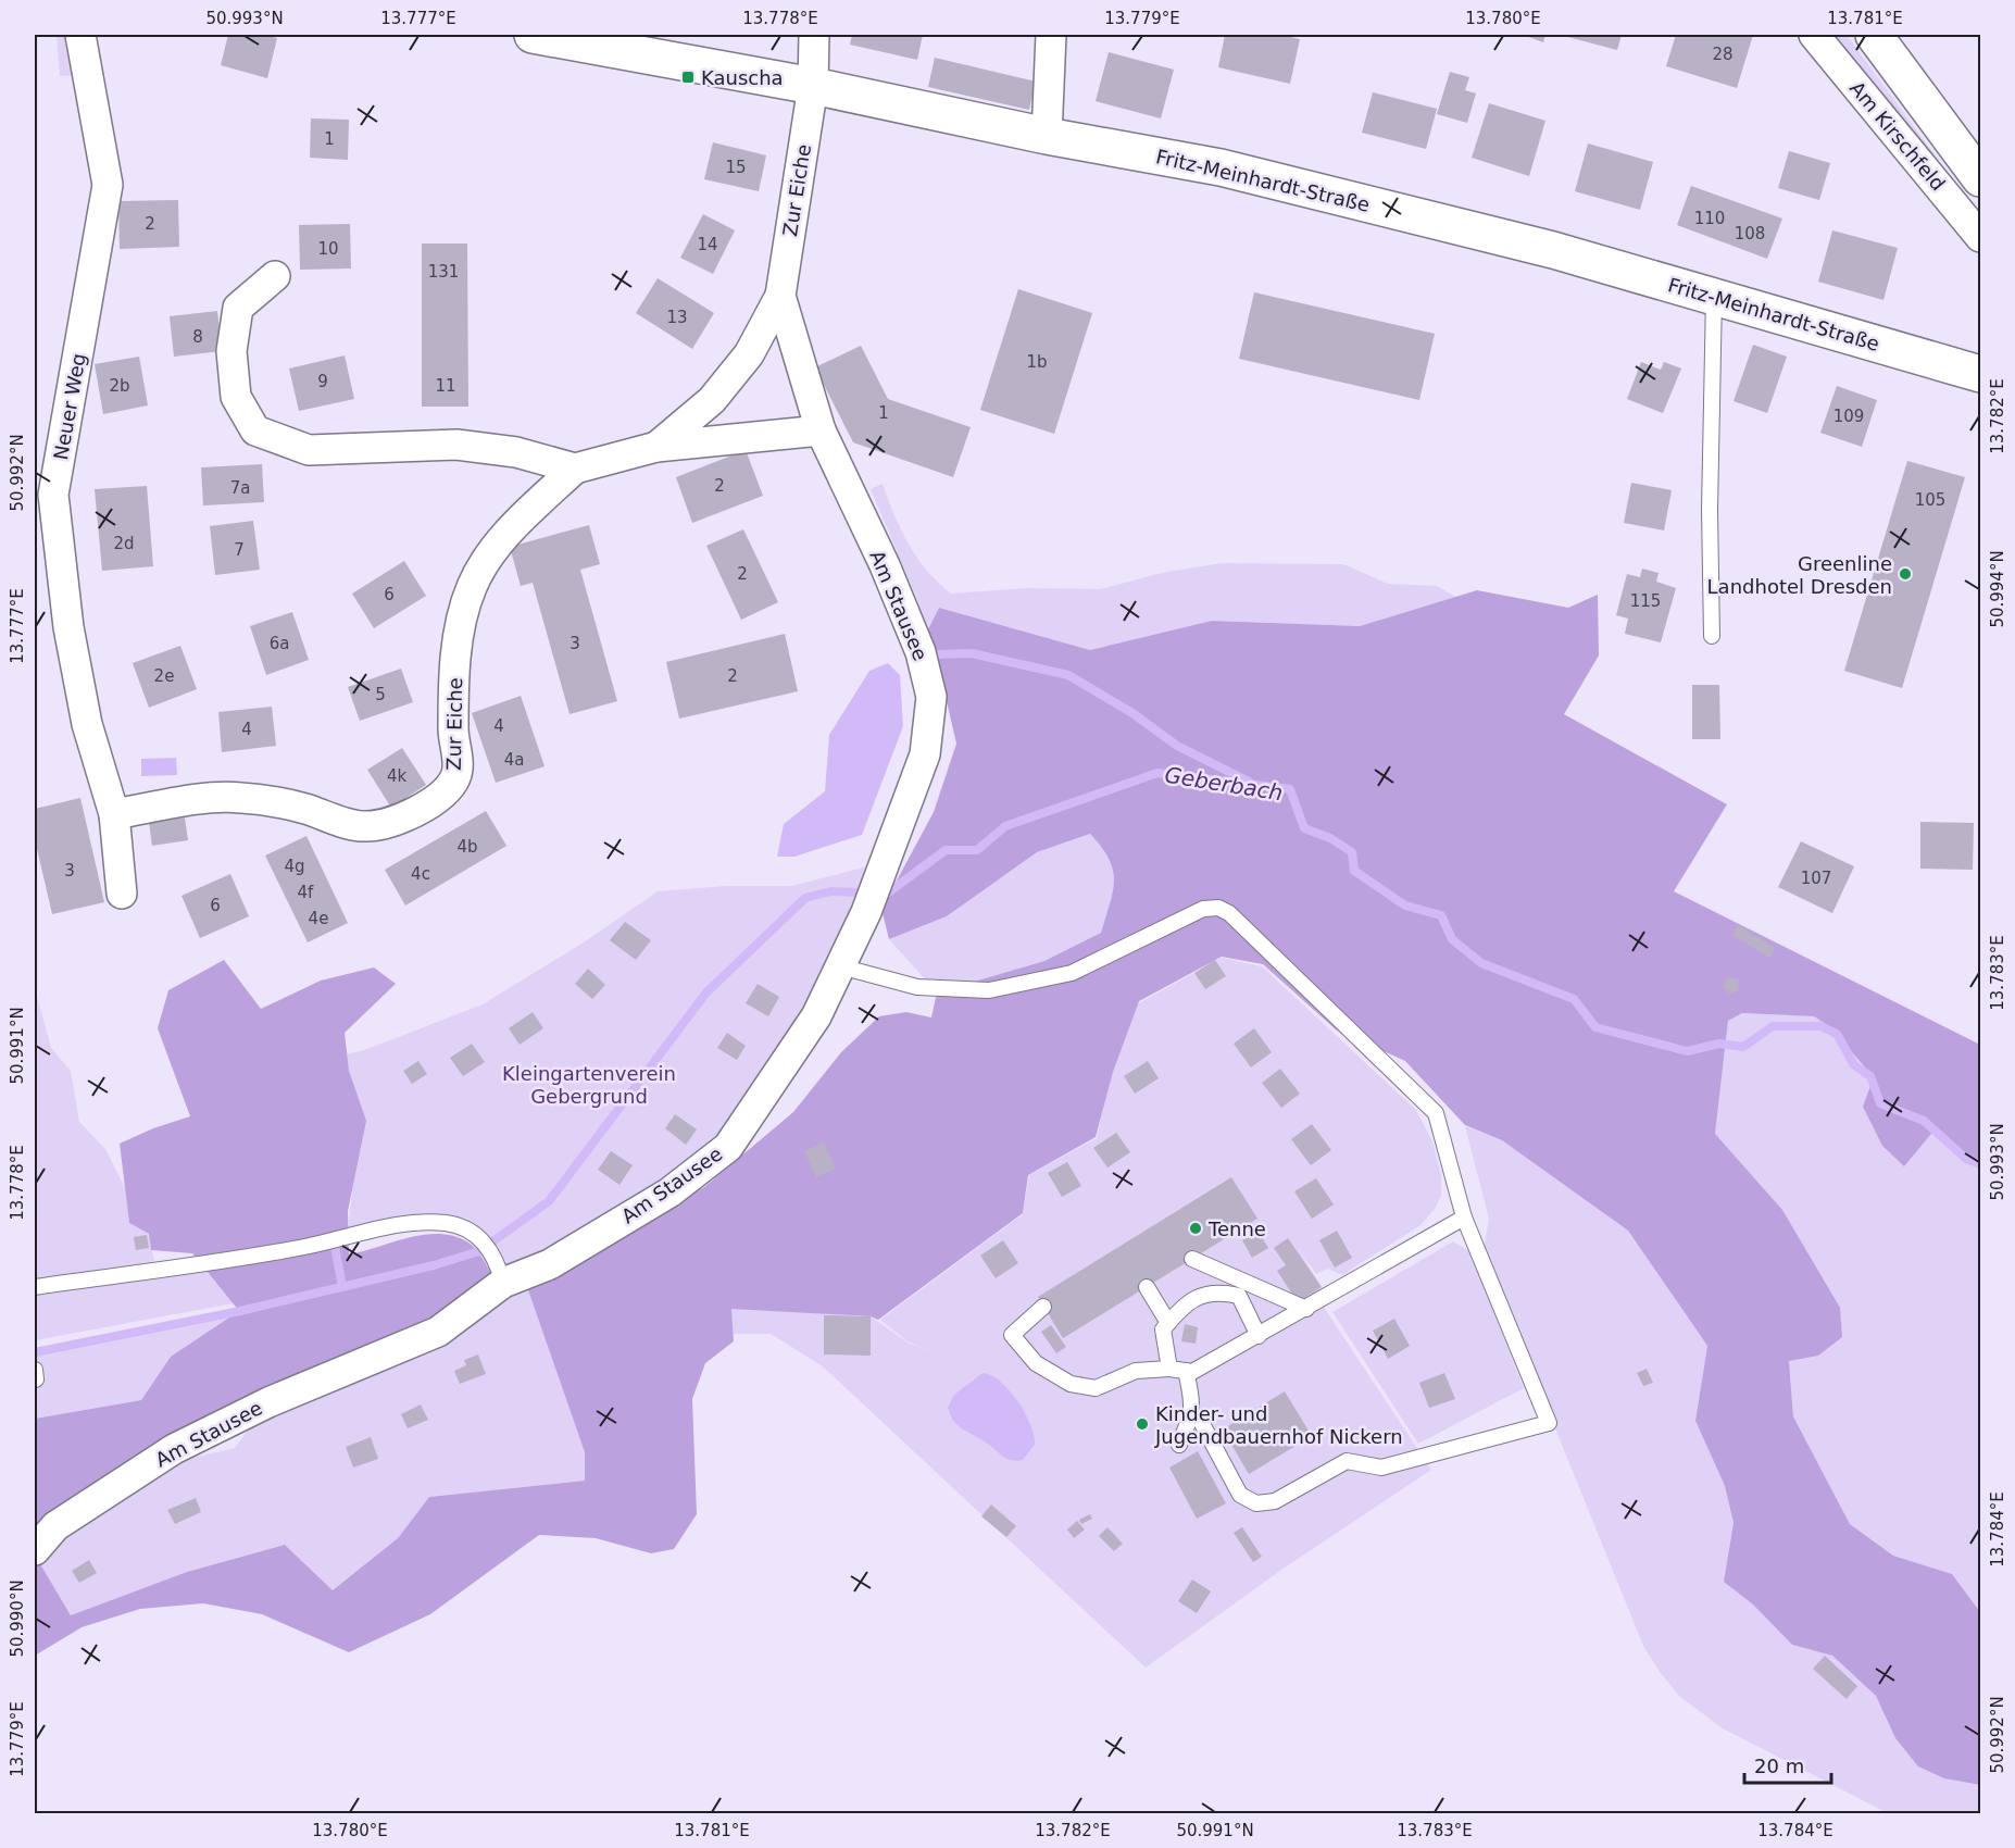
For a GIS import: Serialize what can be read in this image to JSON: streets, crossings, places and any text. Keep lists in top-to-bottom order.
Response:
{
  "streets": {
    "street": [
      "Am Kirschfeld",
      "Fritz-Meinhardt-Straße",
      "Zur Eiche",
      "Neuer Weg",
      "Am Stausee"
    ]
  },
  "crossings": [
    ["Fritz-Meinhardt-Straße", "Zur Eiche"],
    ["Zur Eiche", "Neuer Weg"],
    ["Zur Eiche", "Am Stausee"]
  ],
  "water": ["Geberbach"],
  "parks": ["Kleingartenverein Gebergrund"],
  "places": {
    "transit": ["Kauscha"],
    "other": ["Greenline Landhotel Dresden", "Tenne", "Kinder- und Jugendbauernhof Nickern"]
  },
  "house_numbers": [
    "28",
    "1",
    "15",
    "110",
    "2",
    "108",
    "14",
    "10",
    "131",
    "13",
    "8",
    "1b",
    "9",
    "2b",
    "11",
    "1",
    "109",
    "2",
    "7a",
    "105",
    "2d",
    "7",
    "2",
    "6",
    "115",
    "6a",
    "3",
    "2e",
    "2",
    "5",
    "4",
    "4",
    "4a",
    "4k",
    "4b",
    "4g",
    "3",
    "4c",
    "107",
    "4f",
    "6",
    "4e"
  ],
  "scale_bar": "20 m",
  "coordinates": [
    "50.993°N",
    "13.777°E",
    "13.778°E",
    "13.779°E",
    "13.780°E",
    "13.781°E",
    "13.782°E",
    "50.992°N",
    "50.994°N",
    "13.783°E",
    "50.991°N",
    "13.784°E",
    "50.990°N"
  ]
}
